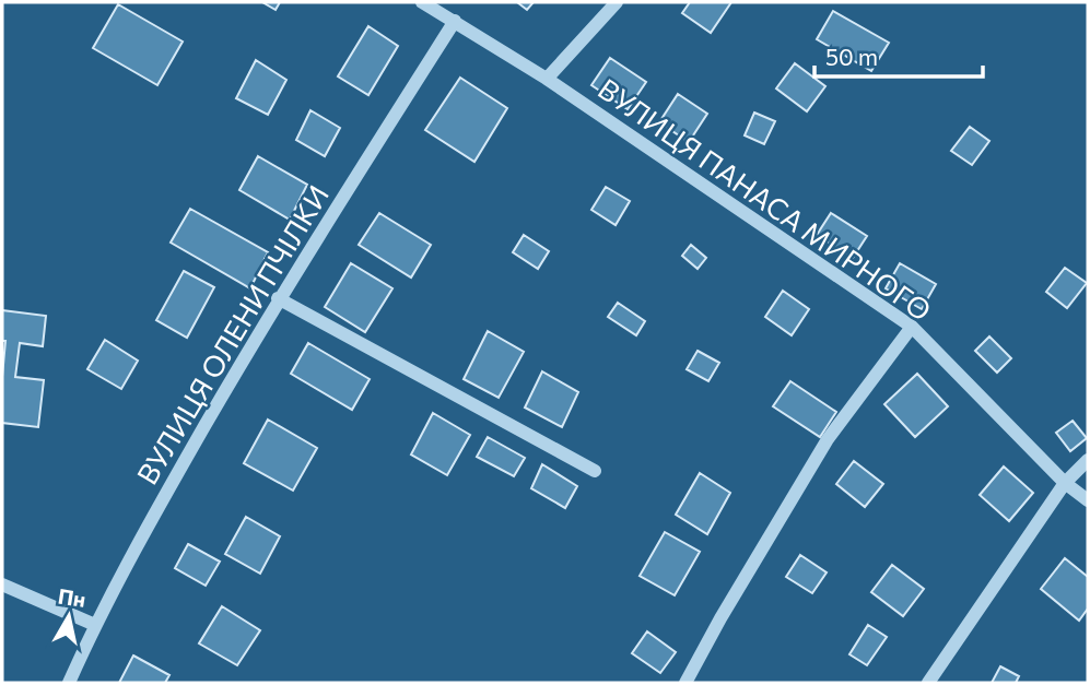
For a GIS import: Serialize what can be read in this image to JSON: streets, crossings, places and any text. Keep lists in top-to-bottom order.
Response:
{
  "streets": {
    "street": ["ВУЛИЦЯ ПАНАСА МИРНОГО", "ВУЛИЦЯ ОЛЕНИ ПЧІЛКИ"]
  },
  "crossings": [
    ["ВУЛИЦЯ ПАНАСА МИРНОГО", "ВУЛИЦЯ ОЛЕНИ ПЧІЛКИ"]
  ],
  "scale_bar": "50 m",
  "north": "top"
}
